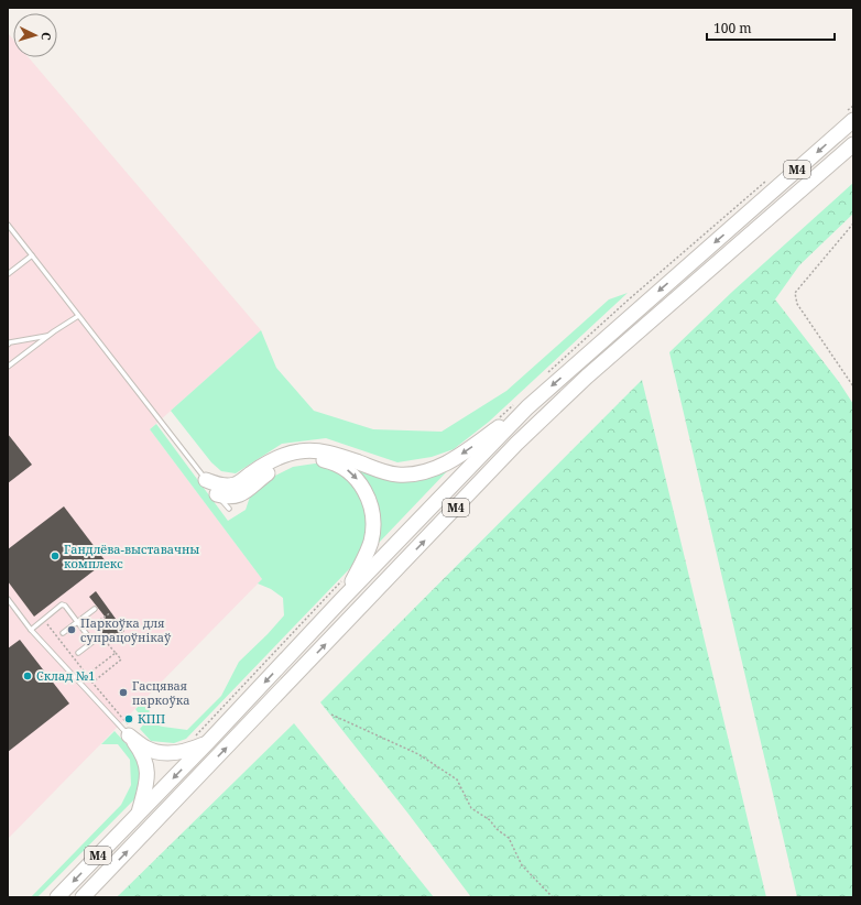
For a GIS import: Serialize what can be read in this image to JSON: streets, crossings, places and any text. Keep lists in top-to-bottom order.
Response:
{
  "streets": {
    "highway": ["М4"]
  },
  "places": [
    "Гандлёва-выставачны комплекс",
    "Паркоўка для супрацоўнікаў",
    "Склад №1",
    "Гасцявая паркоўка",
    "КПП"
  ],
  "scale_bar": "100 m",
  "north": "right"
}
